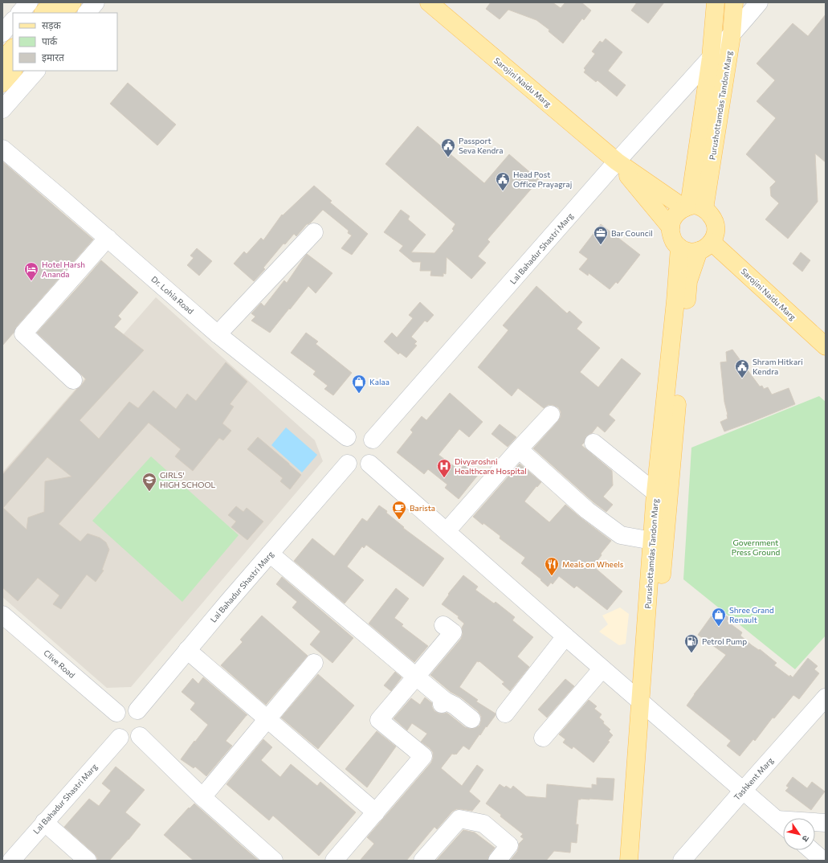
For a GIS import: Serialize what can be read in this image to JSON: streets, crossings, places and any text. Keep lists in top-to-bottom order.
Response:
{
  "streets": {
    "main road": ["Sarojini Naidu Marg", "Purushottamdas Tandon Marg"],
    "street": [
      "Lal Bahadur Shastri Marg",
      "Dr. Lohia Road",
      "Clive Road",
      "Tashkent Marg"
    ]
  },
  "crossings": [
    ["Sarojini Naidu Marg", "Purushottamdas Tandon Marg"],
    ["Sarojini Naidu Marg", "Lal Bahadur Shastri Marg"],
    ["Purushottamdas Tandon Marg", "Lal Bahadur Shastri Marg"],
    ["Lal Bahadur Shastri Marg", "Dr. Lohia Road"],
    ["Lal Bahadur Shastri Marg", "Clive Road"]
  ],
  "parks": ["Government Press Ground"],
  "places": {
    "public building": ["Passport Seva Kendra", "Head Post Office Prayagraj", "Shram Hitkari Kendra"],
    "office": ["Bar Council"],
    "hotel": ["Hotel Harsh Ananda"],
    "shop": ["Kalaa", "Shree Grand Renault"],
    "hospital": ["Divyaroshni Healthcare Hospital"],
    "school or university": ["GIRLS' HIGH SCHOOL"],
    "cafe": ["Barista"],
    "restaurant": ["Meals on Wheels"],
    "fuel station": ["Petrol Pump"]
  },
  "legend": ["सड़क", "पार्क", "इमारत"],
  "north": "bottom right"
}
